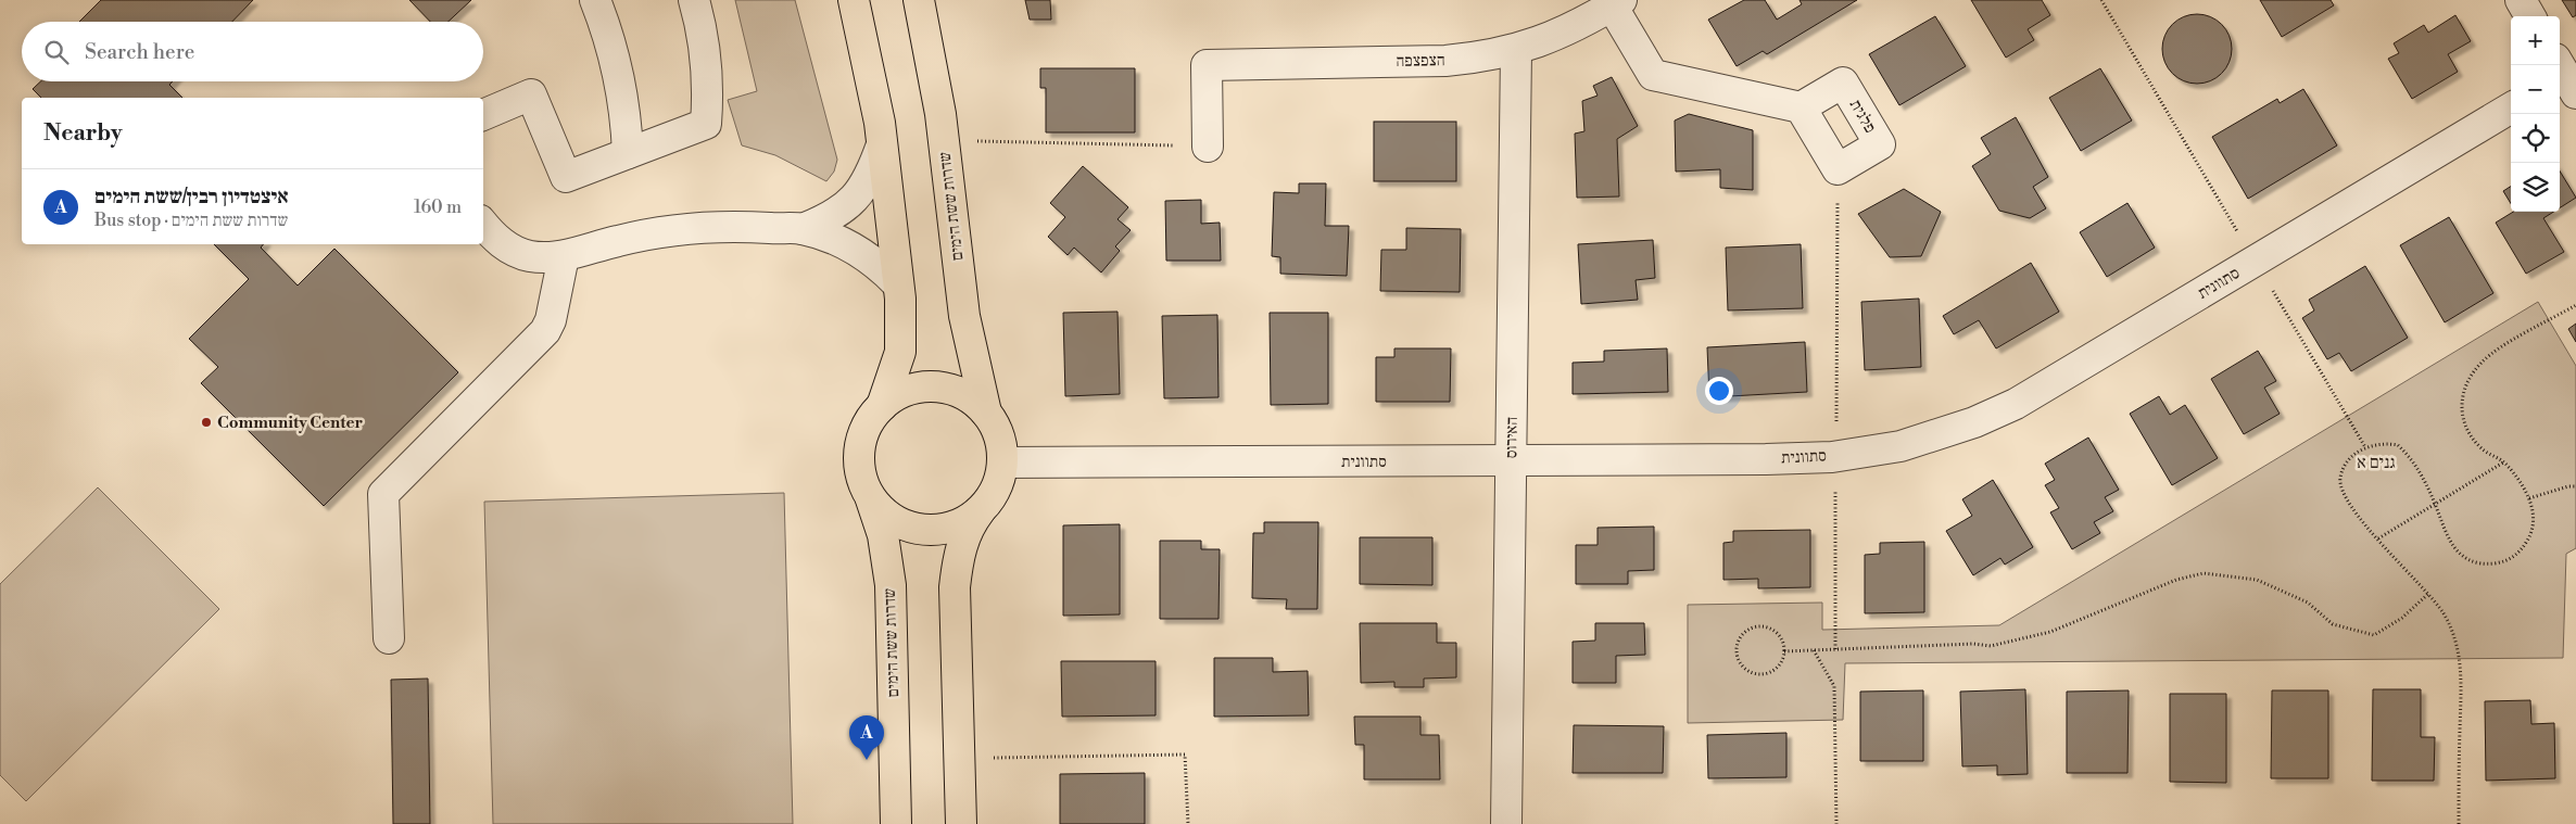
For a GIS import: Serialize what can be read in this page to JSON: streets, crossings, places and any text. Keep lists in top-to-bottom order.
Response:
{
  "streets": {
    "main road": ["שדרות ששת הימים"],
    "street": [
      "הצפצפה",
      "פלגית",
      "סתוונית",
      "האירוס"
    ]
  },
  "crossings": [
    ["הצפצפה", "האירוס"],
    ["שדרות ששת הימים", "סתוונית"],
    ["סתוונית", "האירוס"]
  ],
  "districts": ["גנים א"],
  "places": ["Community Center"],
  "page": {
    "map_buttons": ["+", "−"],
    "search": "Search here",
    "heading": "Nearby",
    "list": [
      {
        "mark": "A",
        "name": "איצטדיון רבין/ששת הימים",
        "note": "Bus stop · שדרות ששת הימים",
        "value": "160 m"
      }
    ],
    "pins": "A"
  }
}
